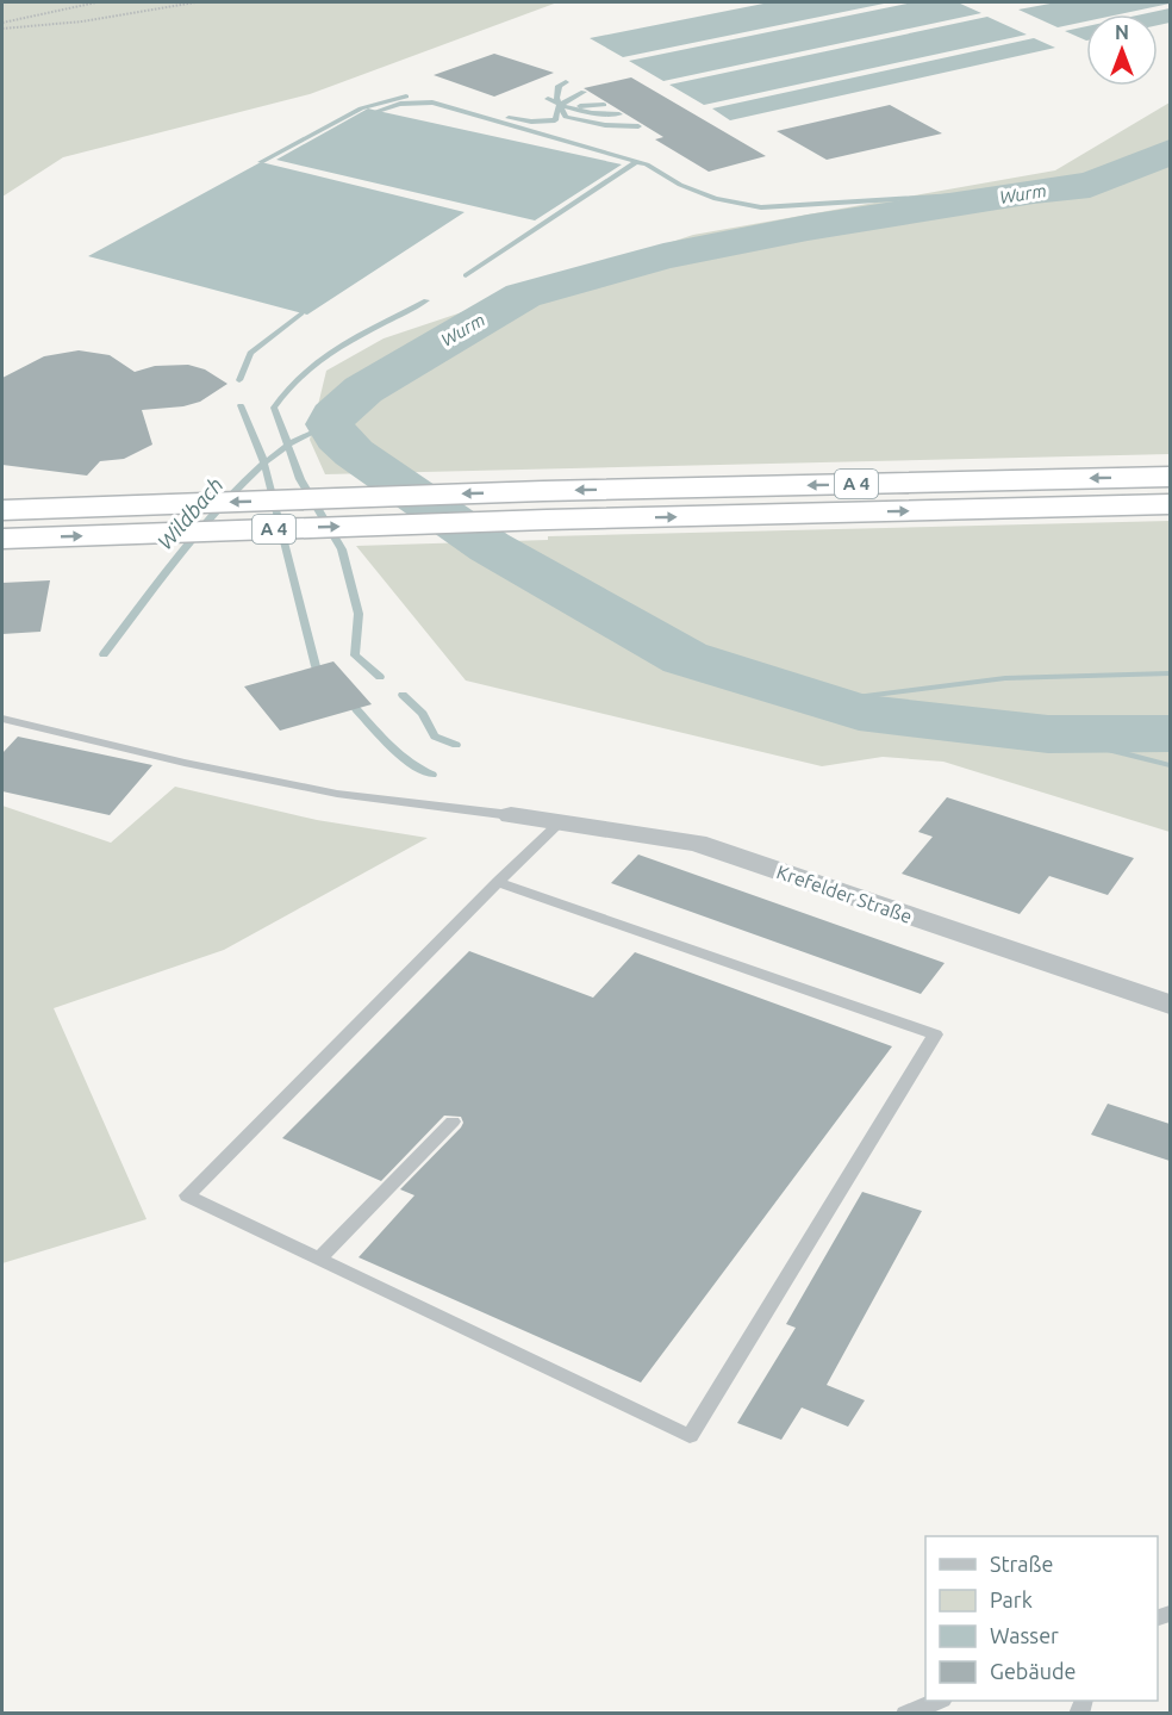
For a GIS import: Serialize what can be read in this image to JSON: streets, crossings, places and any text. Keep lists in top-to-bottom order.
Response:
{
  "streets": {
    "highway": ["A 4"],
    "street": ["Krefelder Straße"]
  },
  "water": ["Wurm", "Wildbach"],
  "legend": [
    "Straße",
    "Park",
    "Wasser",
    "Gebäude"
  ],
  "north": "top"
}
